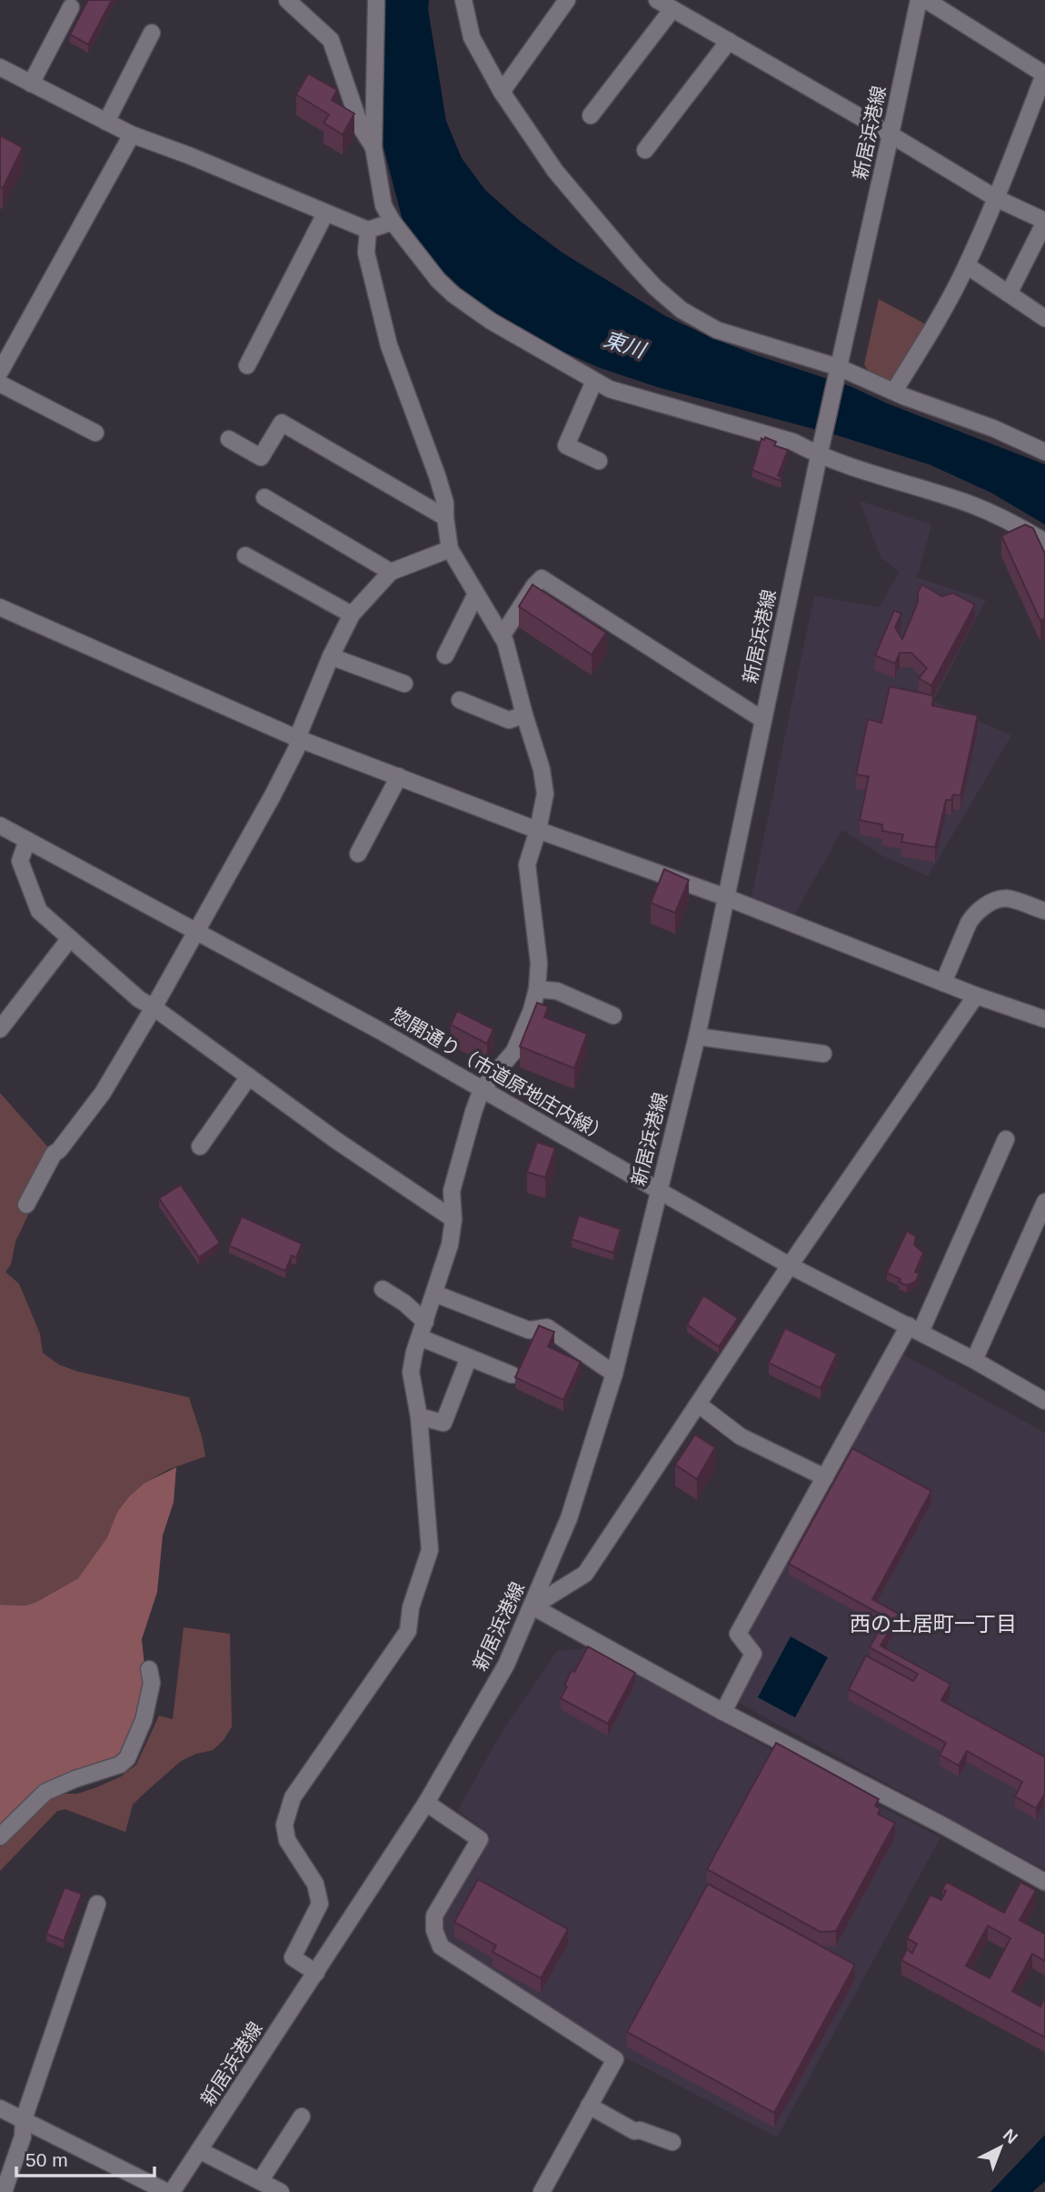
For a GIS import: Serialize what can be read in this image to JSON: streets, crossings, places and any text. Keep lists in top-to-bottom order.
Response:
{
  "streets": {
    "street": ["新居浜港線", "惣開通り（市道原地庄内線）"]
  },
  "crossings": [
    ["新居浜港線", "惣開通り（市道原地庄内線）"]
  ],
  "districts": ["西の土居町一丁目"],
  "water": ["東川"],
  "scale_bar": "50 m",
  "north": "top right"
}
